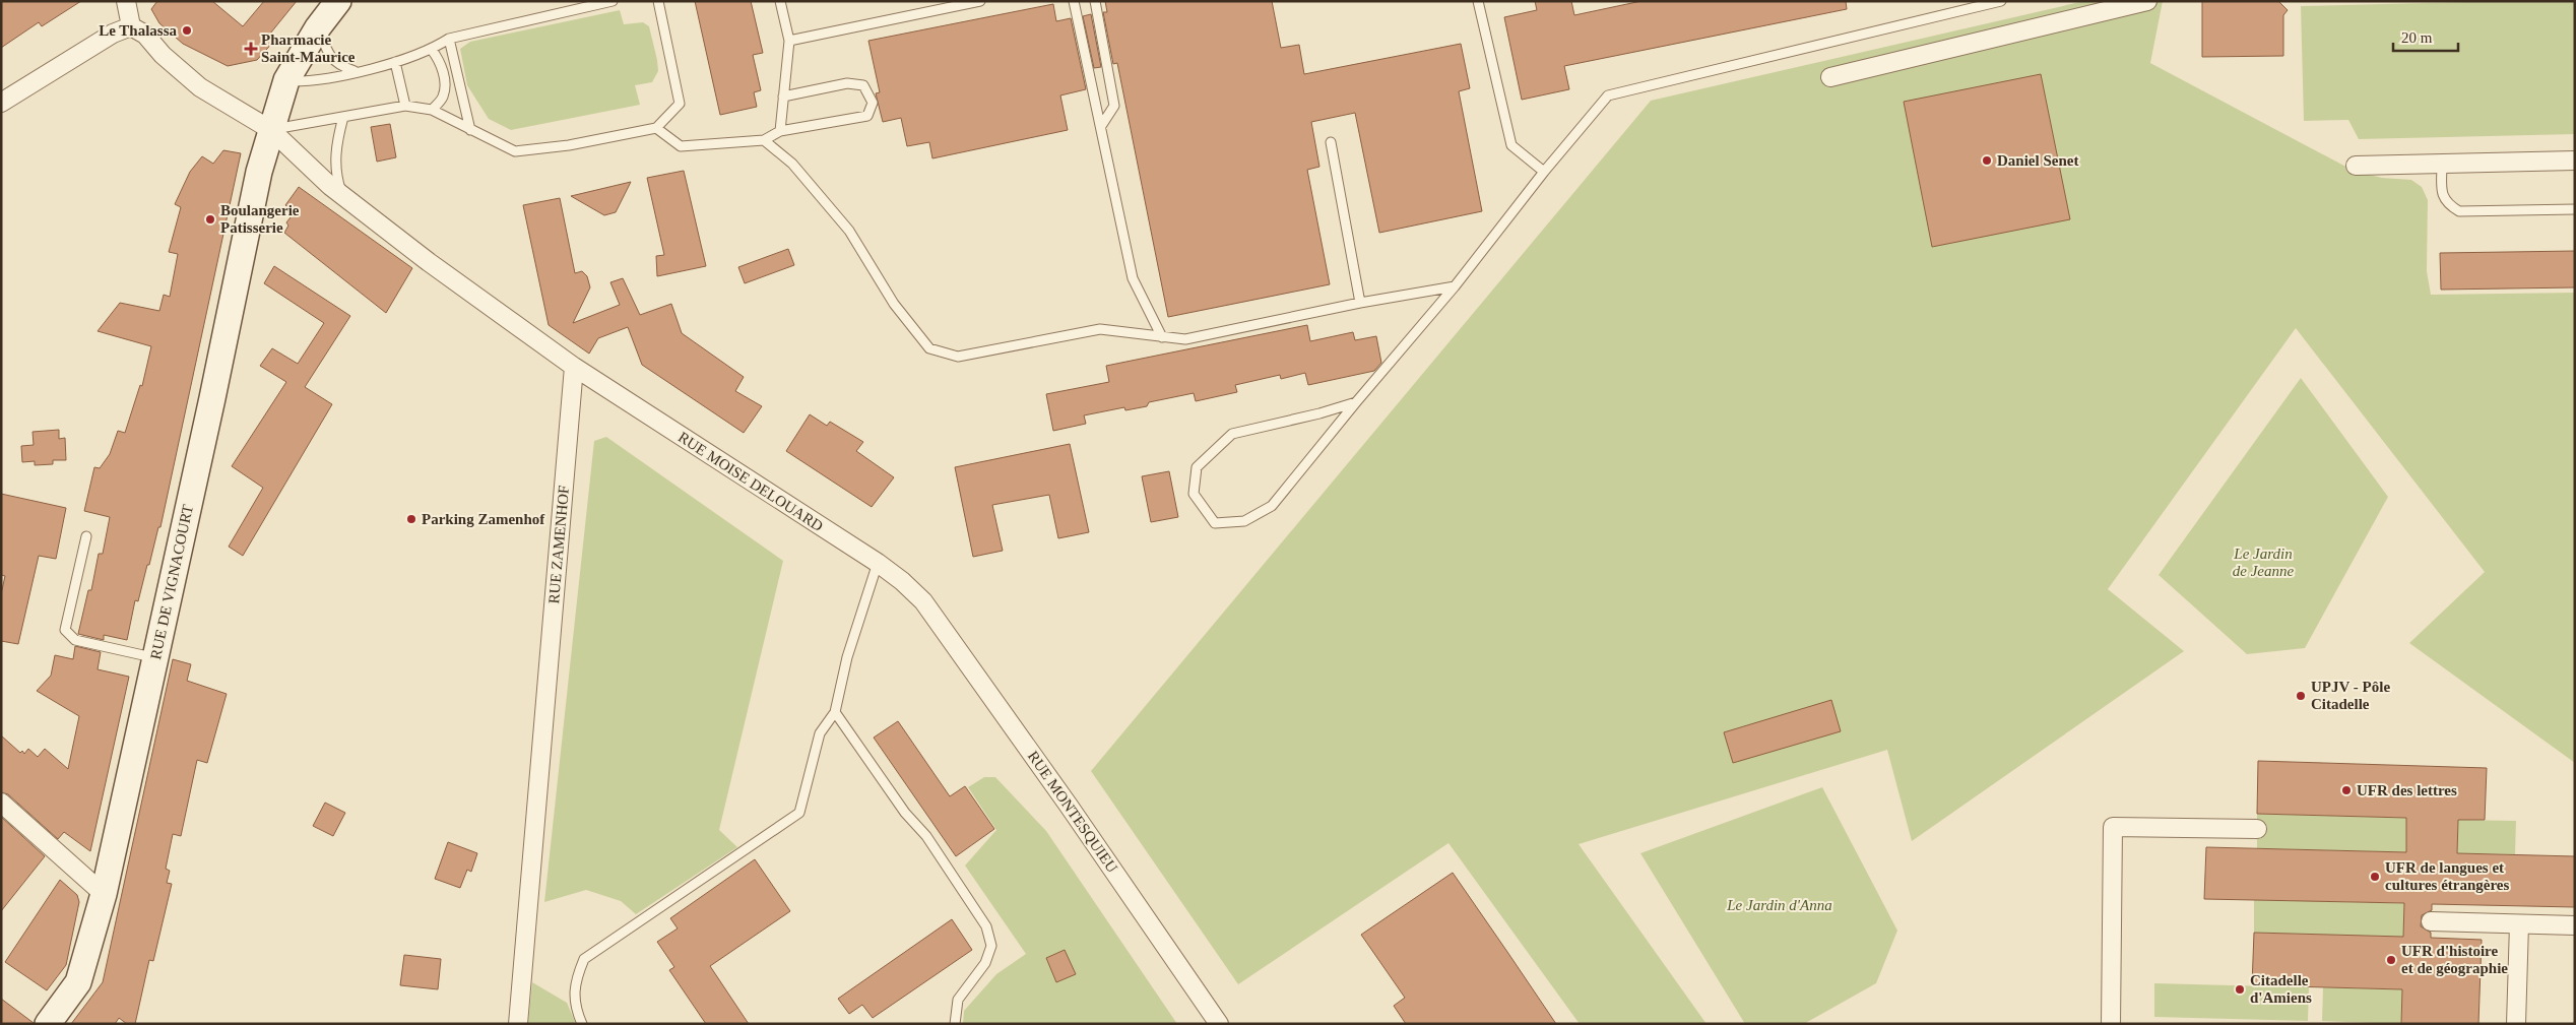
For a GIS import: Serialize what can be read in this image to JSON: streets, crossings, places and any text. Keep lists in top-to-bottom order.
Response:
{
  "streets": {
    "street": [
      "RUE MOISE DELOUARD",
      "RUE ZAMENHOF",
      "RUE DE VIGNACOURT",
      "RUE MONTESQUIEU"
    ]
  },
  "crossings": [
    ["RUE MOISE DELOUARD", "RUE ZAMENHOF"],
    ["RUE MOISE DELOUARD", "RUE MONTESQUIEU"]
  ],
  "parks": ["Le Jardin de Jeanne", "Le Jardin d'Anna"],
  "places": {
    "other": [
      "Le Thalassa",
      "Daniel Senet",
      "Boulangerie Patisserie",
      "Parking Zamenhof",
      "UPJV - Pôle Citadelle",
      "UFR des lettres",
      "UFR de langues et cultures étrangères",
      "UFR d'histoire et de géographie",
      "Citadelle d'Amiens"
    ],
    "health": ["Pharmacie Saint-Maurice"]
  },
  "scale_bar": "20 m"
}
